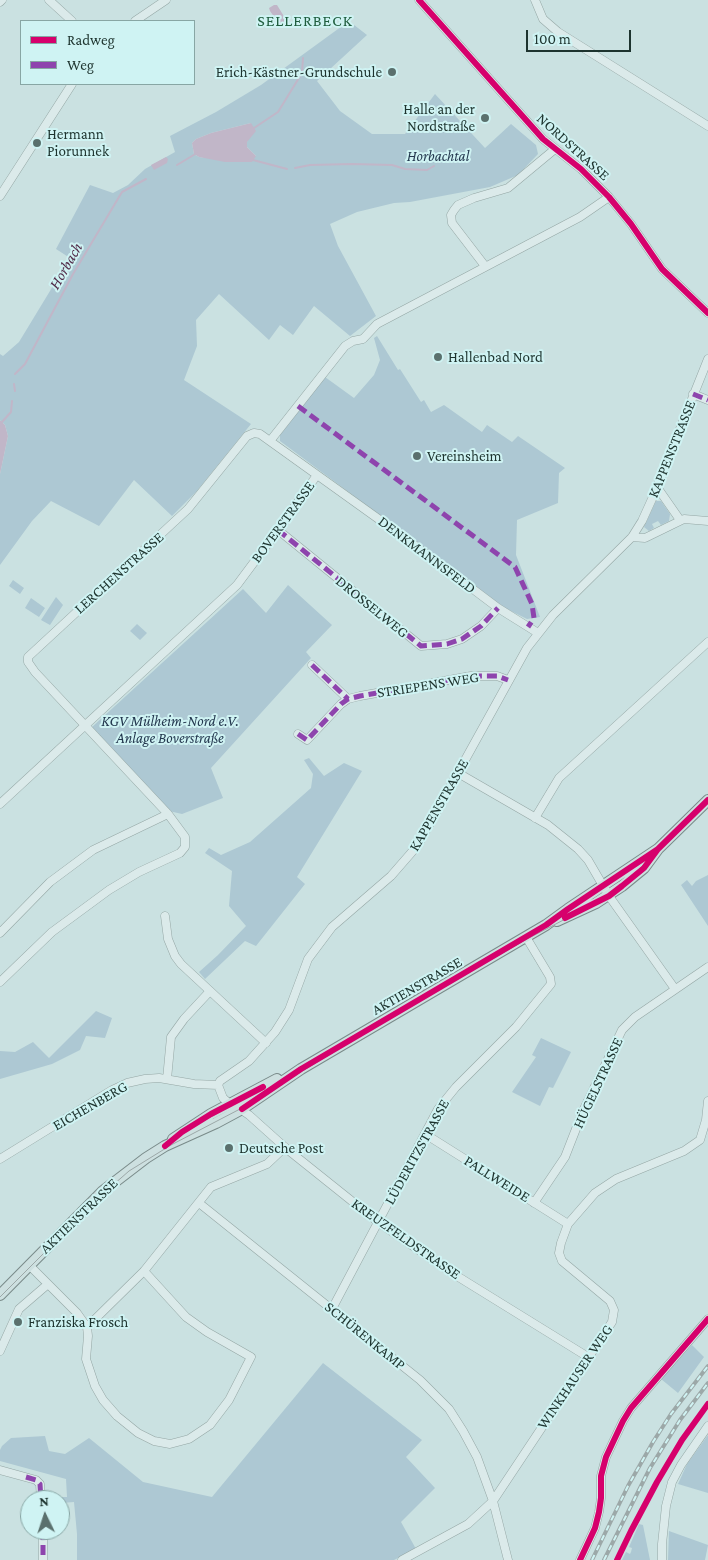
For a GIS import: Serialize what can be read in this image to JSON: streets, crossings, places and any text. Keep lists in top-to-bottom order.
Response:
{
  "streets": {
    "main road": ["AKTIENSTRASSE"],
    "street": [
      "NORDSTRASSE",
      "KAPPENSTRASSE",
      "BOVERSTRASSE",
      "DENKMANNSFELD",
      "LERCHENSTRASSE",
      "DROSSELWEG",
      "STRIEPENS WEG",
      "HÜGELSTRASSE",
      "EICHENBERG",
      "LÜDERITZSTRASSE",
      "PALLWEIDE",
      "KREUZFELDSTRASSE",
      "SCHÜRENKAMP",
      "WINKHAUSER WEG"
    ]
  },
  "crossings": [
    ["KAPPENSTRASSE", "DENKMANNSFELD"],
    ["KAPPENSTRASSE", "STRIEPENS WEG"],
    ["KAPPENSTRASSE", "EICHENBERG"],
    ["BOVERSTRASSE", "DENKMANNSFELD"],
    ["BOVERSTRASSE", "LERCHENSTRASSE"],
    ["BOVERSTRASSE", "DROSSELWEG"],
    ["DENKMANNSFELD", "DROSSELWEG"],
    ["AKTIENSTRASSE", "LÜDERITZSTRASSE"],
    ["AKTIENSTRASSE", "KREUZFELDSTRASSE"],
    ["HÜGELSTRASSE", "PALLWEIDE"],
    ["LÜDERITZSTRASSE", "PALLWEIDE"],
    ["LÜDERITZSTRASSE", "KREUZFELDSTRASSE"],
    ["LÜDERITZSTRASSE", "SCHÜRENKAMP"],
    ["PALLWEIDE", "WINKHAUSER WEG"],
    ["KREUZFELDSTRASSE", "WINKHAUSER WEG"],
    ["SCHÜRENKAMP", "WINKHAUSER WEG"]
  ],
  "districts": ["SELLERBECK"],
  "water": ["Horbach"],
  "parks": ["Horbachtal", "KGV Mülheim-Nord e.V. Anlage Boverstraße"],
  "places": [
    "Erich-Kästner-Grundschule",
    "Halle an der Nordstraße",
    "Hermann Piorunnek",
    "Hallenbad Nord",
    "Vereinsheim",
    "Deutsche Post",
    "Franziska Frosch"
  ],
  "legend": ["Radweg", "Weg"],
  "scale_bar": "100 m",
  "north": "top"
}
